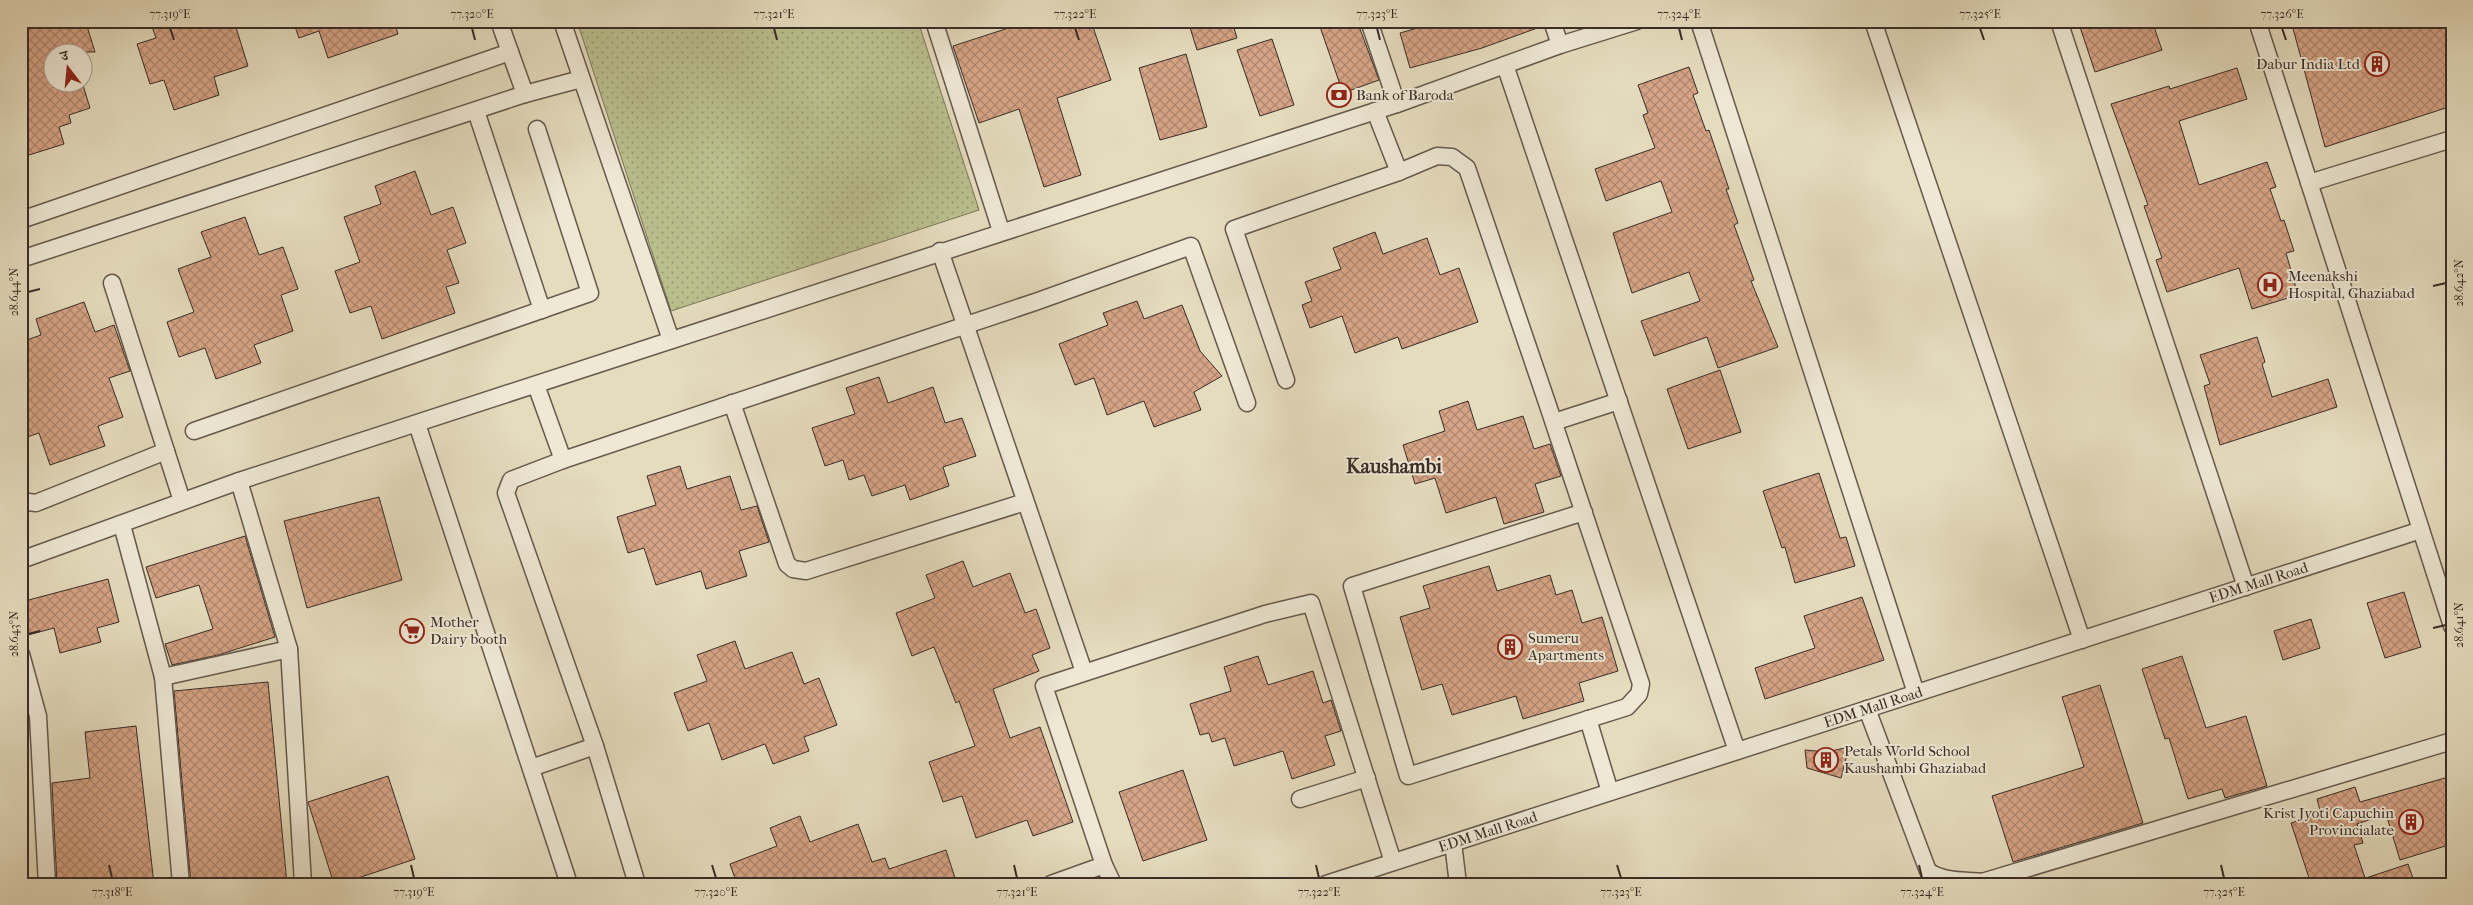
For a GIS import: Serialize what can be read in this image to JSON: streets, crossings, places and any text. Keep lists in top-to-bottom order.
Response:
{
  "streets": {
    "street": ["EDM Mall Road"]
  },
  "districts": ["Kaushambi"],
  "places": {
    "building": [
      "Dabur India Ltd",
      "Sumeru Apartments",
      "Petals World School Kaushambi Ghaziabad",
      "Krist Jyoti Capuchin Provincialate"
    ],
    "bank": ["Bank of Baroda"],
    "hospital": ["Meenakshi Hospital, Ghaziabad"],
    "supermarket": ["Mother Dairy booth"]
  },
  "north": "top",
  "coordinates": [
    "77.319°E",
    "77.320°E",
    "77.321°E",
    "77.322°E",
    "77.323°E",
    "77.324°E",
    "77.325°E",
    "77.326°E",
    "28.642°N",
    "28.644°N",
    "28.641°N",
    "28.643°N",
    "77.318°E"
  ]
}
